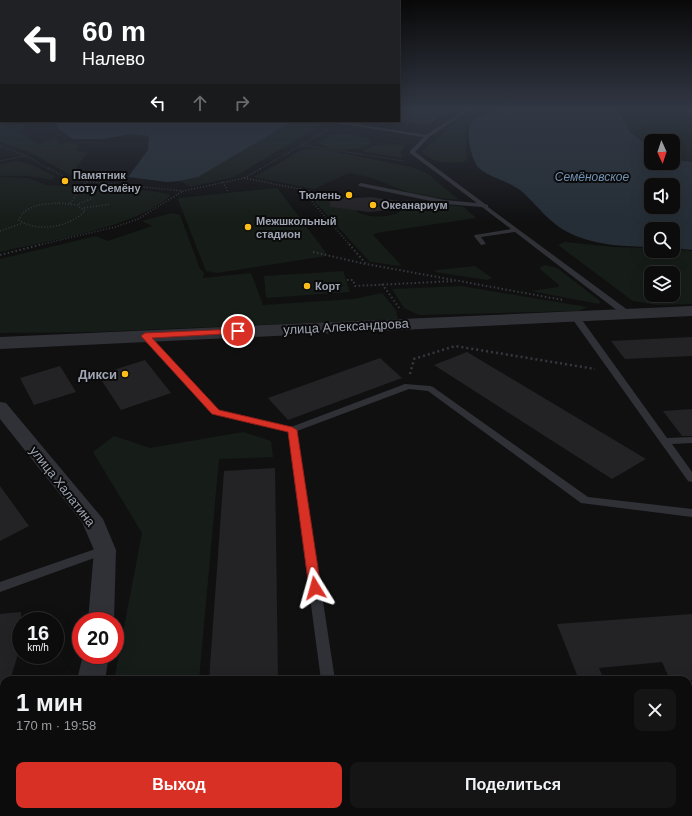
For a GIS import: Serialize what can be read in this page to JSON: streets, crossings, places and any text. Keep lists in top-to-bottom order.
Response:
{
  "streets": {
    "street": ["улица Александрова", "улица Халатина"]
  },
  "water": ["Семёновское"],
  "places": [
    "Памятник коту Семёну",
    "Тюлень",
    "Океанариум",
    "Межшкольный стадион",
    "Корт",
    "Дикси"
  ],
  "north": "bottom",
  "page": {
    "turn": ["60 m", "Налево"],
    "speed": "16 km/h",
    "limit": "20",
    "heading": ["1 мин", "170 m · 19:58"],
    "buttons": ["Выход", "Поделиться"]
  }
}
